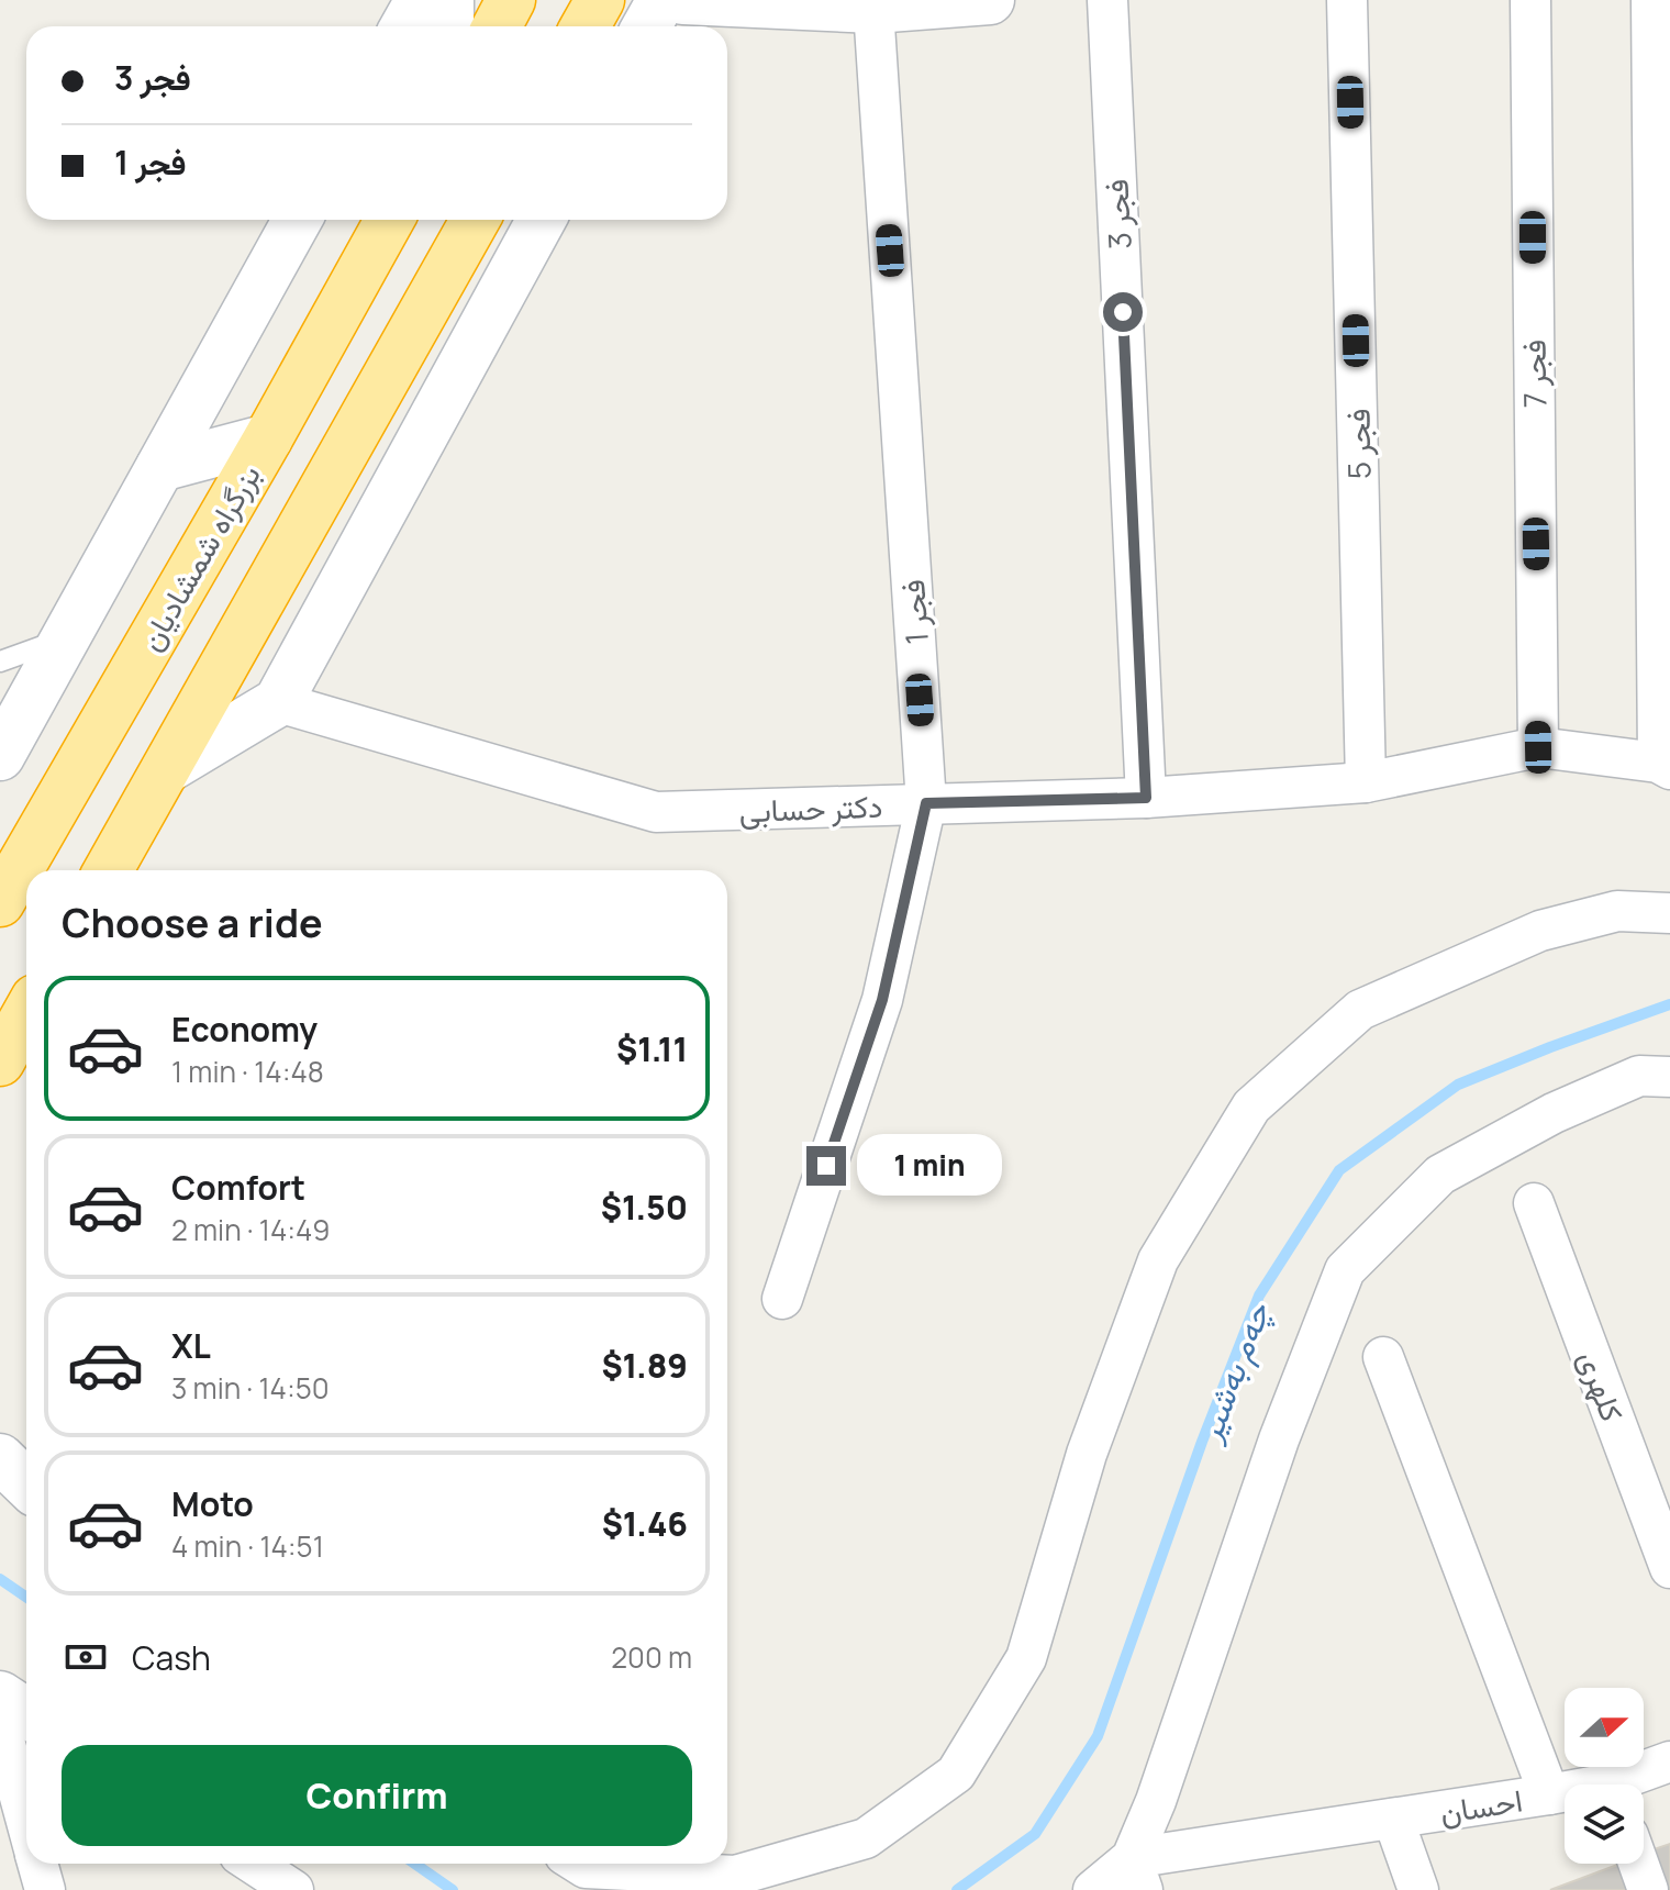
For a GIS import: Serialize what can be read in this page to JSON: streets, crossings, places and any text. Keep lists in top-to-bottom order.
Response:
{
  "streets": {
    "highway": ["بزرگراه شمشادیان"],
    "street": [
      "فجر 3",
      "فجر 7",
      "فجر 5",
      "فجر 1",
      "دکتر حسابی",
      "کلهری",
      "احسان"
    ]
  },
  "crossings": [
    ["فجر 3", "دکتر حسابی"],
    ["فجر 7", "دکتر حسابی"],
    ["فجر 5", "دکتر حسابی"],
    ["فجر 1", "دکتر حسابی"]
  ],
  "water": ["چەم بەشیر"],
  "north": "right",
  "page": {
    "banner": ["فجر 3", "فجر 1"],
    "heading": "Choose a ride",
    "list": [
      {
        "name": "Economy",
        "note": "1 min · 14:48",
        "value": "$1.11"
      },
      {
        "name": "Comfort",
        "note": "2 min · 14:49",
        "value": "$1.50"
      },
      {
        "name": "XL",
        "note": "3 min · 14:50",
        "value": "$1.89"
      },
      {
        "name": "Moto",
        "note": "4 min · 14:51",
        "value": "$1.46"
      }
    ],
    "bubble": "1 min",
    "pay": ["Cash", "200 m"],
    "buttons": "Confirm"
  }
}
